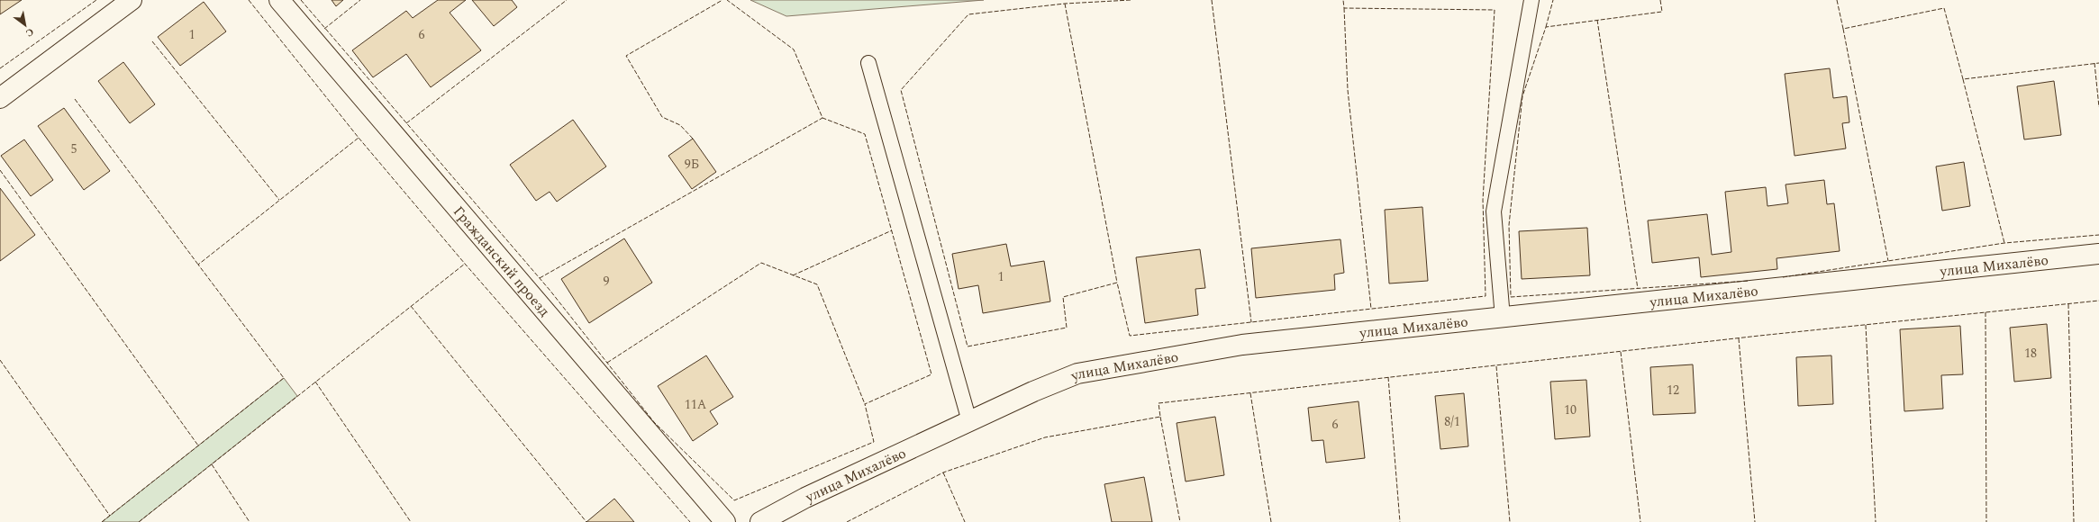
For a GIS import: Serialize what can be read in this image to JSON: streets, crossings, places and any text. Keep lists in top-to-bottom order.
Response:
{
  "streets": {
    "street": ["Гражданский проезд", "улица Михалёво"]
  },
  "house_numbers": [
    "1",
    "6",
    "5",
    "9Б",
    "1",
    "9",
    "18",
    "12",
    "11А",
    "10",
    "8/1",
    "6"
  ],
  "north": "bottom right"
}
